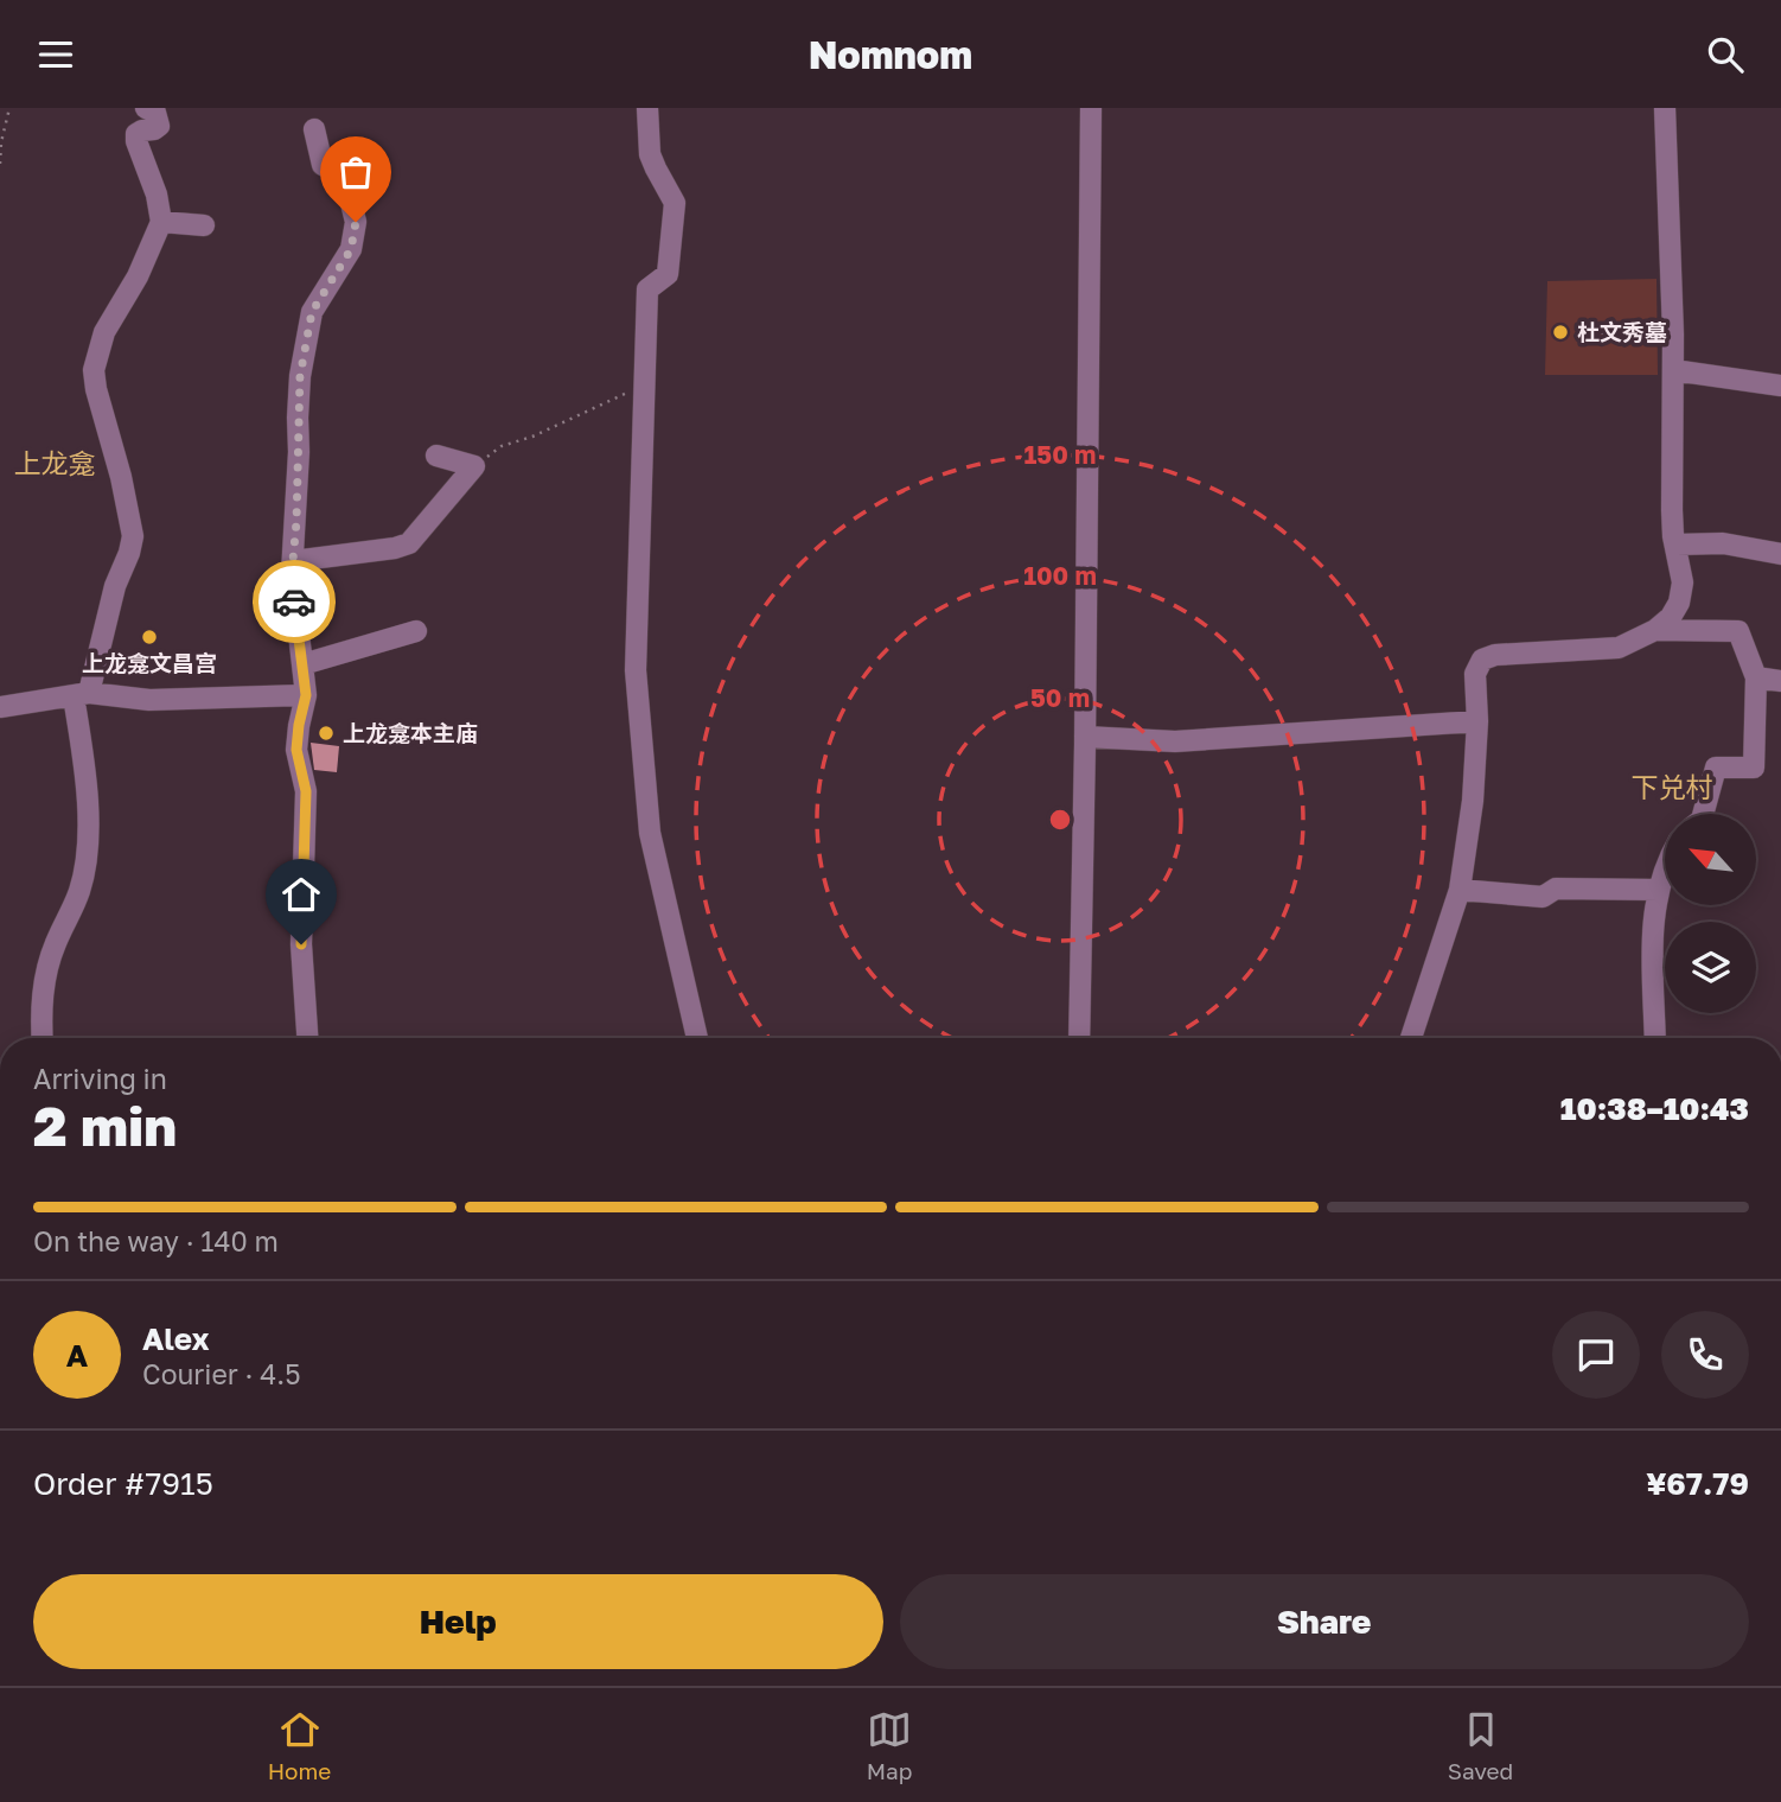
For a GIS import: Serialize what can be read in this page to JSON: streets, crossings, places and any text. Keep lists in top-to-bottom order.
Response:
{
  "districts": ["上龙龛", "下兑村"],
  "places": ["杜文秀墓", "上龙龛文昌宫", "上龙龛本主庙"],
  "north": "top left",
  "page": {
    "header": "Nomnom",
    "heading": ["2 min", "Arriving in", "10:38–10:43"],
    "panel": [
      "Alex",
      "Courier · 4.5",
      "Order #7915",
      "¥67.79"
    ],
    "bar": "On the way · 140 m",
    "round": "A",
    "buttons": ["Help", "Share"],
    "tabs": ["Home", "Map", "Saved"]
  },
  "rings": ["150 m", "100 m", "50 m"]
}
